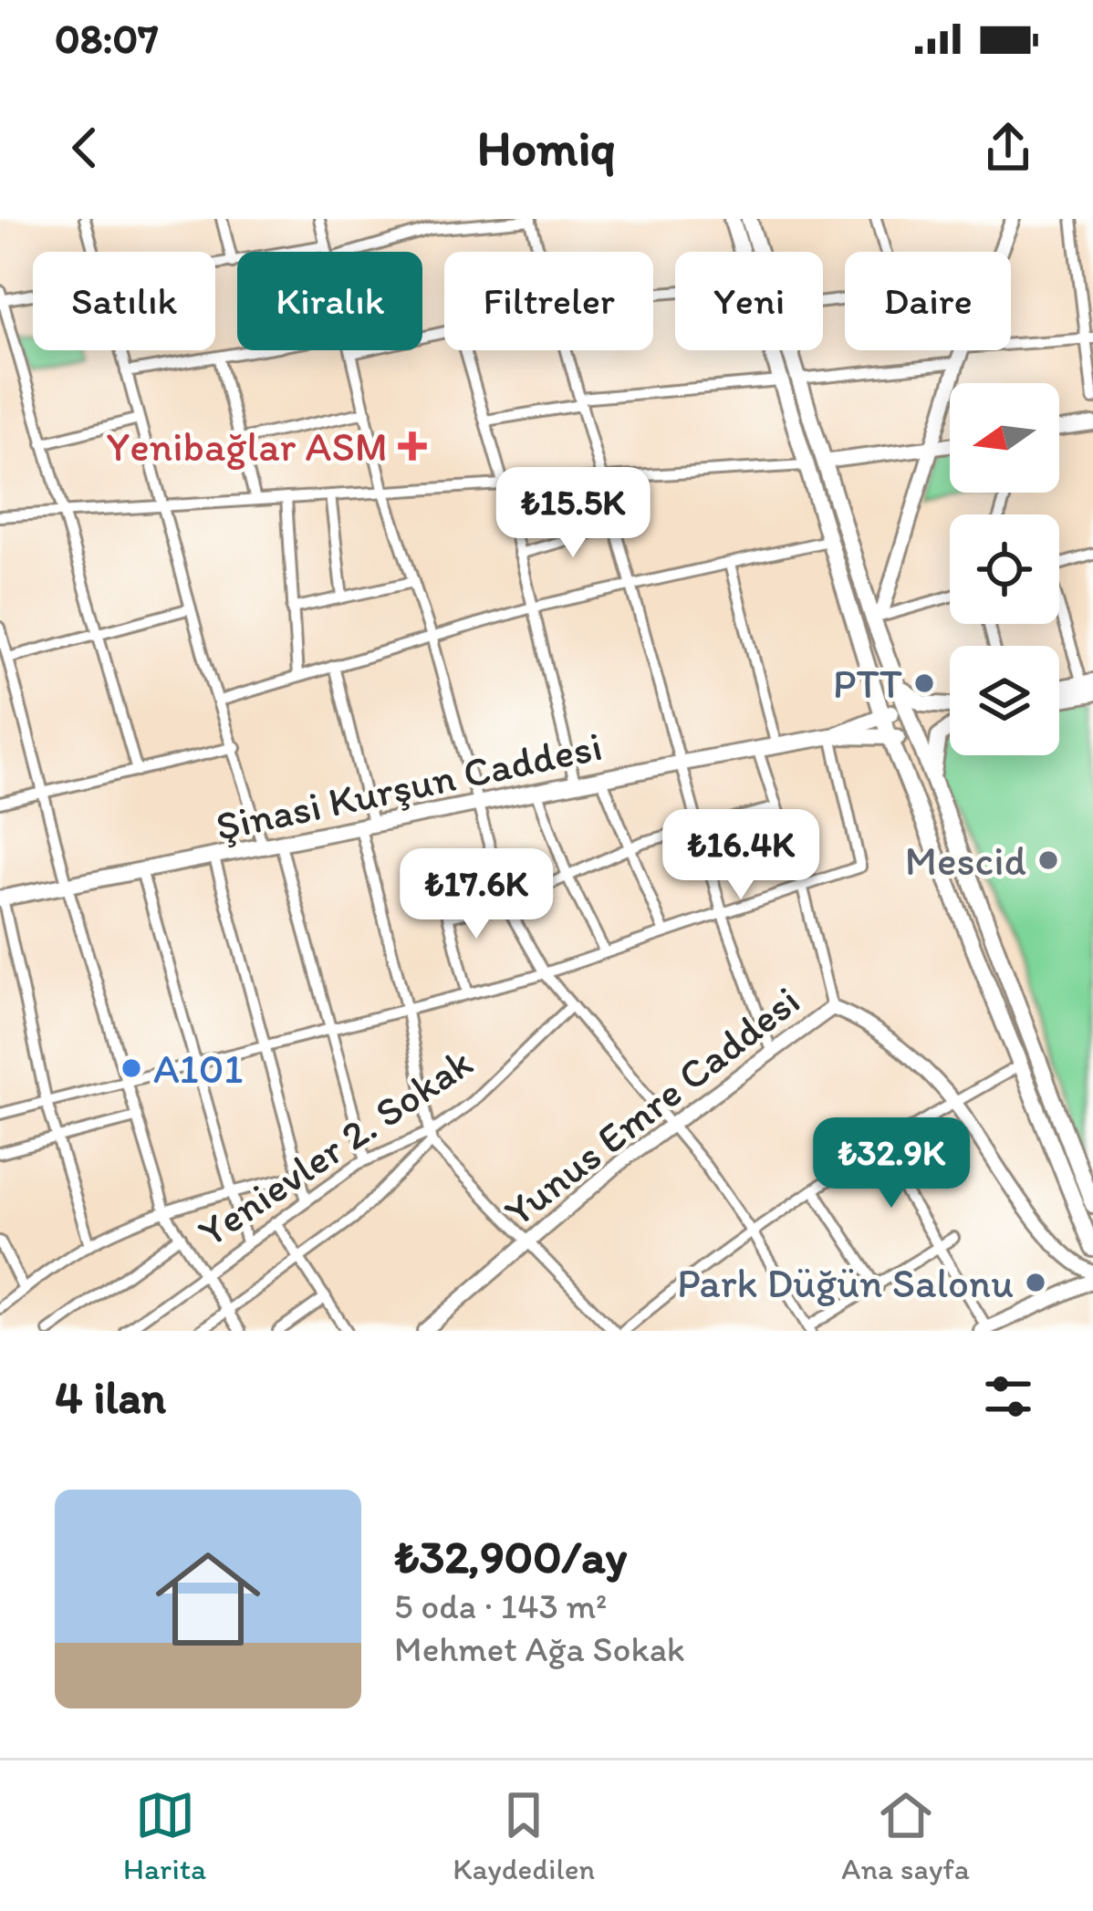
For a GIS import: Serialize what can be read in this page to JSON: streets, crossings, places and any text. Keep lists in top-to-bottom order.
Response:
{
  "streets": {
    "main road": ["Şinasi Kurşun Caddesi"],
    "street": ["Yunus Emre Caddesi", "Yenievler 2. Sokak"]
  },
  "places": {
    "health": ["Yenibağlar ASM"],
    "other": [
      "PTT",
      "Mescid",
      "A101",
      "Park Düğün Salonu"
    ]
  },
  "north": "left",
  "page": {
    "status": "08:07",
    "header": "Homiq",
    "chip": [
      "Satılık",
      "Kiralık",
      "Filtreler",
      "Yeni",
      "Daire"
    ],
    "price": [
      "₺15.5K",
      "₺16.4K",
      "₺17.6K",
      "₺32.9K"
    ],
    "heading": "4 ilan",
    "list": [
      {
        "name": "₺32,900/ay",
        "note": "5 oda · 143 m² · Mehmet Ağa Sokak"
      }
    ],
    "tabs": ["Harita", "Kaydedilen", "Ana sayfa"]
  }
}
